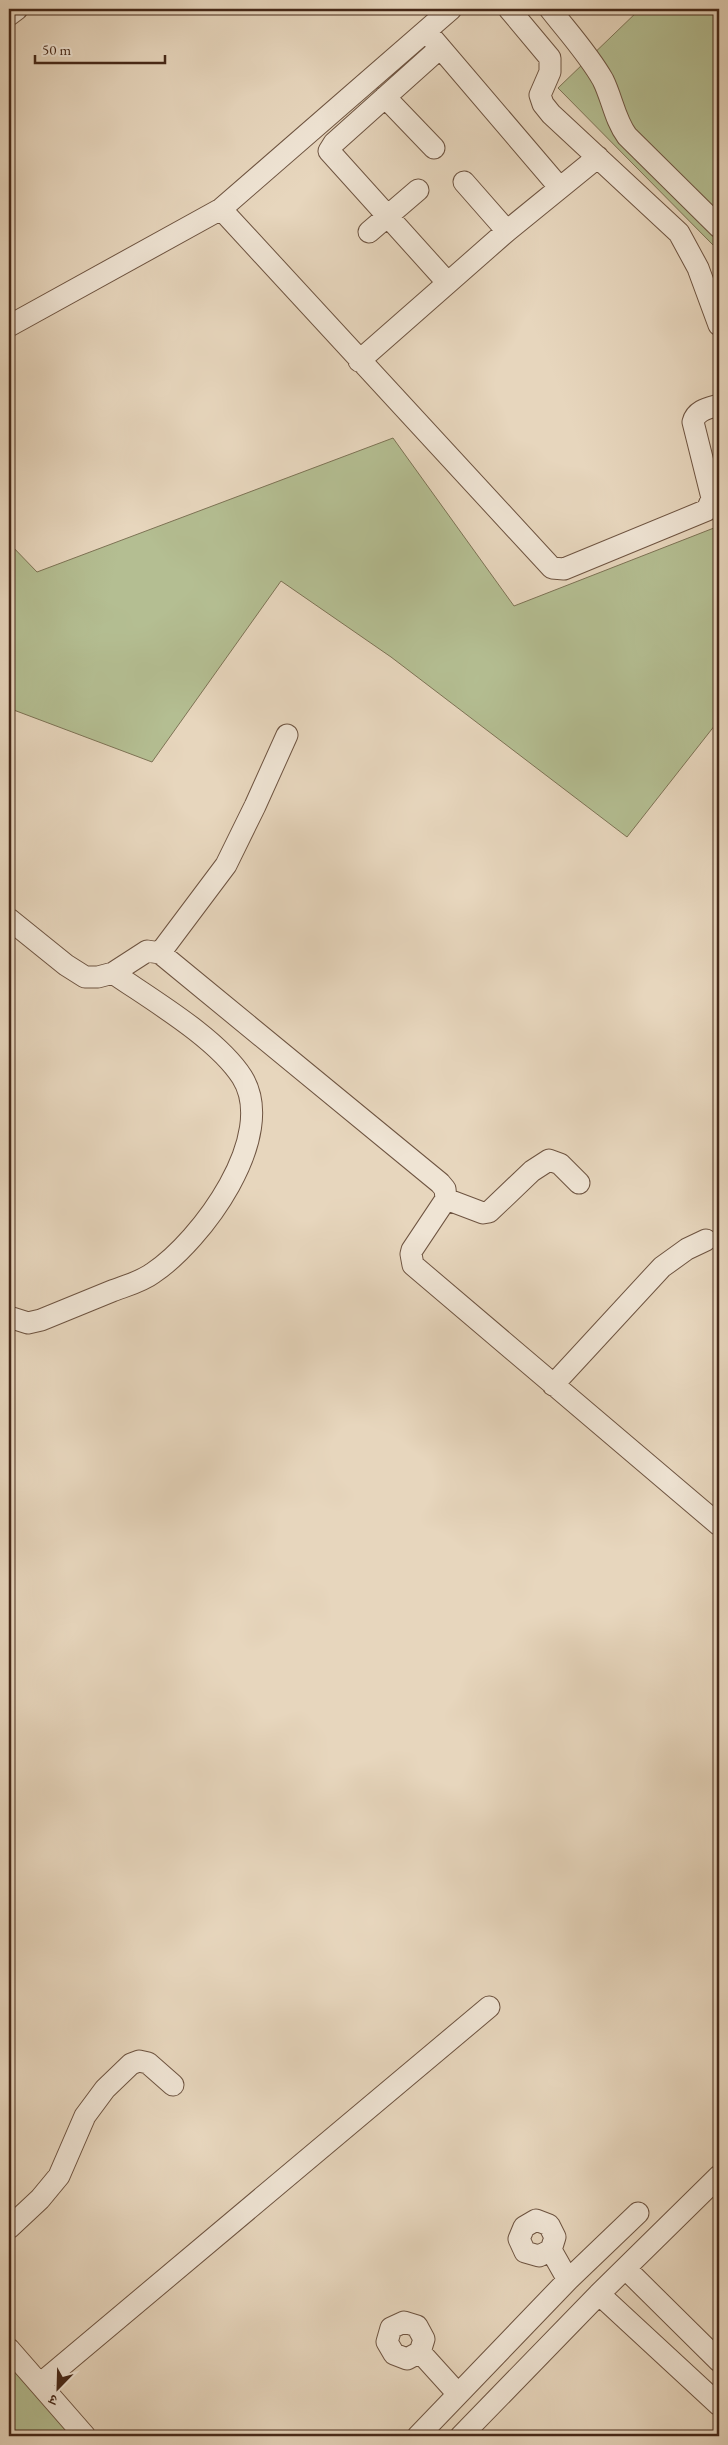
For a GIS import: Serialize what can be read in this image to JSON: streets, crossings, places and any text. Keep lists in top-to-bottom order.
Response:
{
  "scale_bar": "50 m",
  "north": "bottom left"
}
